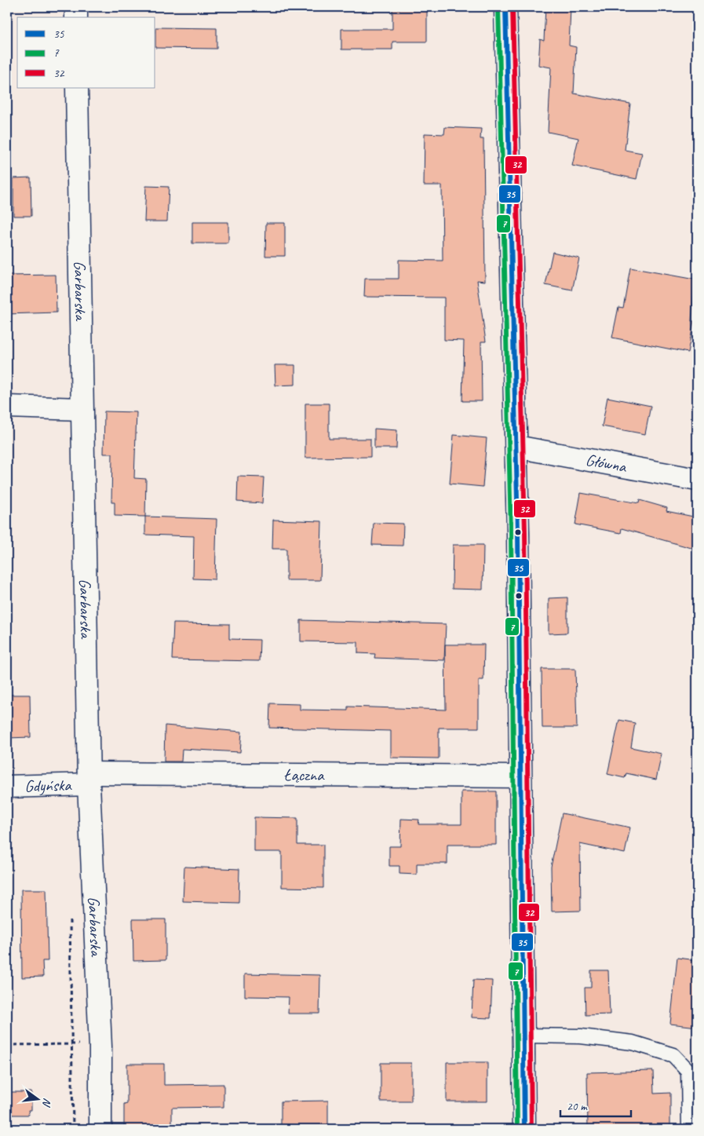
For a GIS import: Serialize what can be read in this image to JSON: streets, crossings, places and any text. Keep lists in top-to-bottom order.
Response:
{
  "streets": {
    "street": [
      "Garbarska",
      "Główna",
      "Łączna",
      "Gdyńska"
    ]
  },
  "crossings": [
    ["Garbarska", "Łączna"],
    ["Garbarska", "Gdyńska"],
    ["Łączna", "Gdyńska"]
  ],
  "lines": ["transit line 35", "transit line 7", "transit line 32"],
  "legend": ["35", "7", "32"],
  "scale_bar": "20 m",
  "north": "right"
}
